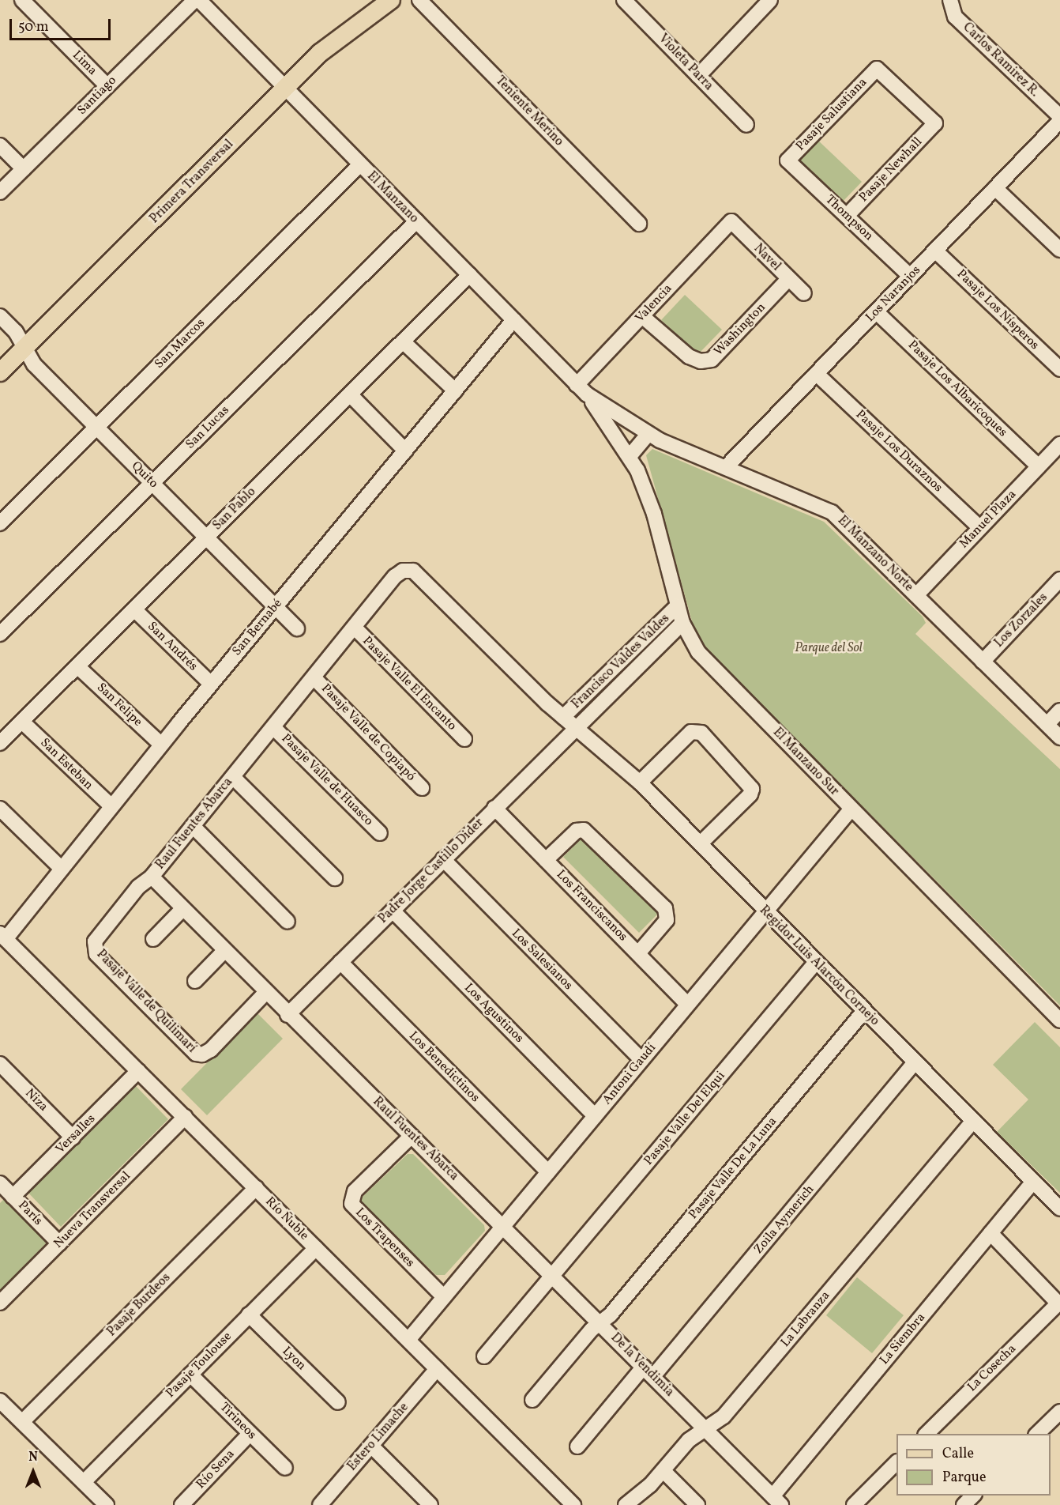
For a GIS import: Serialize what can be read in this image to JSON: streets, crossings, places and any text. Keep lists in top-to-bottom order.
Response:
{
  "streets": {
    "main road": ["Primera Transversal"],
    "street": [
      "Carlos Ramirez R.",
      "Violeta Parra",
      "Lima",
      "Santiago",
      "Teniente Merino",
      "Pasaje Salustiana",
      "Pasaje Newhall",
      "El Manzano",
      "Thompson",
      "Navel",
      "Los Naranjos",
      "Valencia",
      "Pasaje Los Nísperos",
      "Washington",
      "San Marcos",
      "Pasaje Los Albaricoques",
      "San Lucas",
      "Pasaje Los Duraznos",
      "Quito",
      "San Pablo",
      "Manuel Plaza",
      "El Manzano Norte",
      "Los Zorzales",
      "San Bernabé",
      "San Andrés",
      "Francisco Valdes Valdes",
      "Pasaje Valle El Encanto",
      "San Felipe",
      "Pasaje Valle de Copiapó",
      "El Manzano Sur",
      "San Esteban",
      "Pasaje Valle de Huasco",
      "Raul Fuentes Abarca",
      "Padre Jorge Castillo Dider",
      "Los Franciscanos",
      "Los Salesianos",
      "Regidor Luis Alarcón Cornejo",
      "Pasaje Valle de Quilimarí",
      "Los Agustinos",
      "Los Benedictinos",
      "Antoni Gaudí",
      "Niza",
      "Pasaje Valle Del Elqui",
      "Versalles",
      "Pasaje Valle De La Luna",
      "Nueva Transversal",
      "París",
      "Río Ñuble",
      "Zoila Aymerich",
      "Los Trapenses",
      "Pasaje Burdeos",
      "La Labranza",
      "La Siembra",
      "Lyon",
      "Pasaje Toulouse",
      "De la Vendimia",
      "La Cosecha",
      "Tirineos",
      "Estero Limache",
      "Río Sena"
    ]
  },
  "crossings": [
    ["Lima", "Santiago"],
    ["Pasaje Salustiana", "Pasaje Newhall"],
    ["Pasaje Salustiana", "Thompson"],
    ["Pasaje Newhall", "Thompson"],
    ["Primera Transversal", "El Manzano"],
    ["Primera Transversal", "Quito"],
    ["El Manzano", "Valencia"],
    ["El Manzano", "San Marcos"],
    ["El Manzano", "San Lucas"],
    ["El Manzano", "San Pablo"],
    ["El Manzano", "El Manzano Norte"],
    ["El Manzano", "San Bernabé"],
    ["El Manzano", "El Manzano Sur"],
    ["Thompson", "Los Naranjos"],
    ["Navel", "Valencia"],
    ["Navel", "Washington"],
    ["Los Naranjos", "Pasaje Los Nísperos"],
    ["Los Naranjos", "Pasaje Los Albaricoques"],
    ["Los Naranjos", "Pasaje Los Duraznos"],
    ["Los Naranjos", "El Manzano Norte"],
    ["Valencia", "Washington"],
    ["San Marcos", "Quito"],
    ["Pasaje Los Albaricoques", "Manuel Plaza"],
    ["San Lucas", "Quito"],
    ["Pasaje Los Duraznos", "Manuel Plaza"],
    ["Quito", "San Pablo"],
    ["Quito", "San Bernabé"],
    ["San Pablo", "San Andrés"],
    ["San Pablo", "San Felipe"],
    ["San Pablo", "San Esteban"],
    ["Manuel Plaza", "El Manzano Norte"],
    ["El Manzano Norte", "Los Zorzales"],
    ["San Bernabé", "San Andrés"],
    ["San Bernabé", "San Felipe"],
    ["San Bernabé", "San Esteban"],
    ["San Bernabé", "Río Ñuble"],
    ["Francisco Valdes Valdes", "El Manzano Sur"],
    ["Francisco Valdes Valdes", "Raul Fuentes Abarca"],
    ["Francisco Valdes Valdes", "Padre Jorge Castillo Dider"],
    ["Francisco Valdes Valdes", "Regidor Luis Alarcón Cornejo"],
    ["Pasaje Valle El Encanto", "Raul Fuentes Abarca"],
    ["Pasaje Valle de Copiapó", "Raul Fuentes Abarca"],
    ["El Manzano Sur", "Antoni Gaudí"],
    ["Pasaje Valle de Huasco", "Raul Fuentes Abarca"],
    ["Raul Fuentes Abarca", "Padre Jorge Castillo Dider"],
    ["Raul Fuentes Abarca", "Regidor Luis Alarcón Cornejo"],
    ["Raul Fuentes Abarca", "Pasaje Valle de Quilimarí"],
    ["Raul Fuentes Abarca", "Antoni Gaudí"],
    ["Raul Fuentes Abarca", "Los Trapenses"],
    ["Raul Fuentes Abarca", "De la Vendimia"],
    ["Padre Jorge Castillo Dider", "Los Franciscanos"],
    ["Padre Jorge Castillo Dider", "Los Salesianos"],
    ["Padre Jorge Castillo Dider", "Regidor Luis Alarcón Cornejo"],
    ["Padre Jorge Castillo Dider", "Los Agustinos"],
    ["Padre Jorge Castillo Dider", "Los Benedictinos"],
    ["Los Franciscanos", "Antoni Gaudí"],
    ["Los Salesianos", "Antoni Gaudí"],
    ["Regidor Luis Alarcón Cornejo", "Antoni Gaudí"],
    ["Regidor Luis Alarcón Cornejo", "Pasaje Valle Del Elqui"],
    ["Regidor Luis Alarcón Cornejo", "Pasaje Valle De La Luna"],
    ["Regidor Luis Alarcón Cornejo", "Zoila Aymerich"],
    ["Regidor Luis Alarcón Cornejo", "La Labranza"],
    ["Regidor Luis Alarcón Cornejo", "La Siembra"],
    ["Los Agustinos", "Antoni Gaudí"],
    ["Los Benedictinos", "Antoni Gaudí"],
    ["Antoni Gaudí", "Río Ñuble"],
    ["Antoni Gaudí", "Los Trapenses"],
    ["Antoni Gaudí", "De la Vendimia"],
    ["Niza", "Versalles"],
    ["Pasaje Valle Del Elqui", "De la Vendimia"],
    ["Versalles", "París"],
    ["Versalles", "Río Ñuble"],
    ["Pasaje Valle De La Luna", "De la Vendimia"],
    ["Nueva Transversal", "París"],
    ["Nueva Transversal", "Río Ñuble"],
    ["Río Ñuble", "Pasaje Burdeos"],
    ["Río Ñuble", "Pasaje Toulouse"],
    ["Río Ñuble", "Estero Limache"],
    ["Zoila Aymerich", "De la Vendimia"],
    ["La Labranza", "De la Vendimia"],
    ["La Siembra", "De la Vendimia"],
    ["Lyon", "Pasaje Toulouse"],
    ["Pasaje Toulouse", "Tirineos"],
    ["Tirineos", "Río Sena"]
  ],
  "parks": ["Parque del Sol"],
  "legend": ["Calle", "Parque"],
  "scale_bar": "50 m",
  "north": "top"
}
